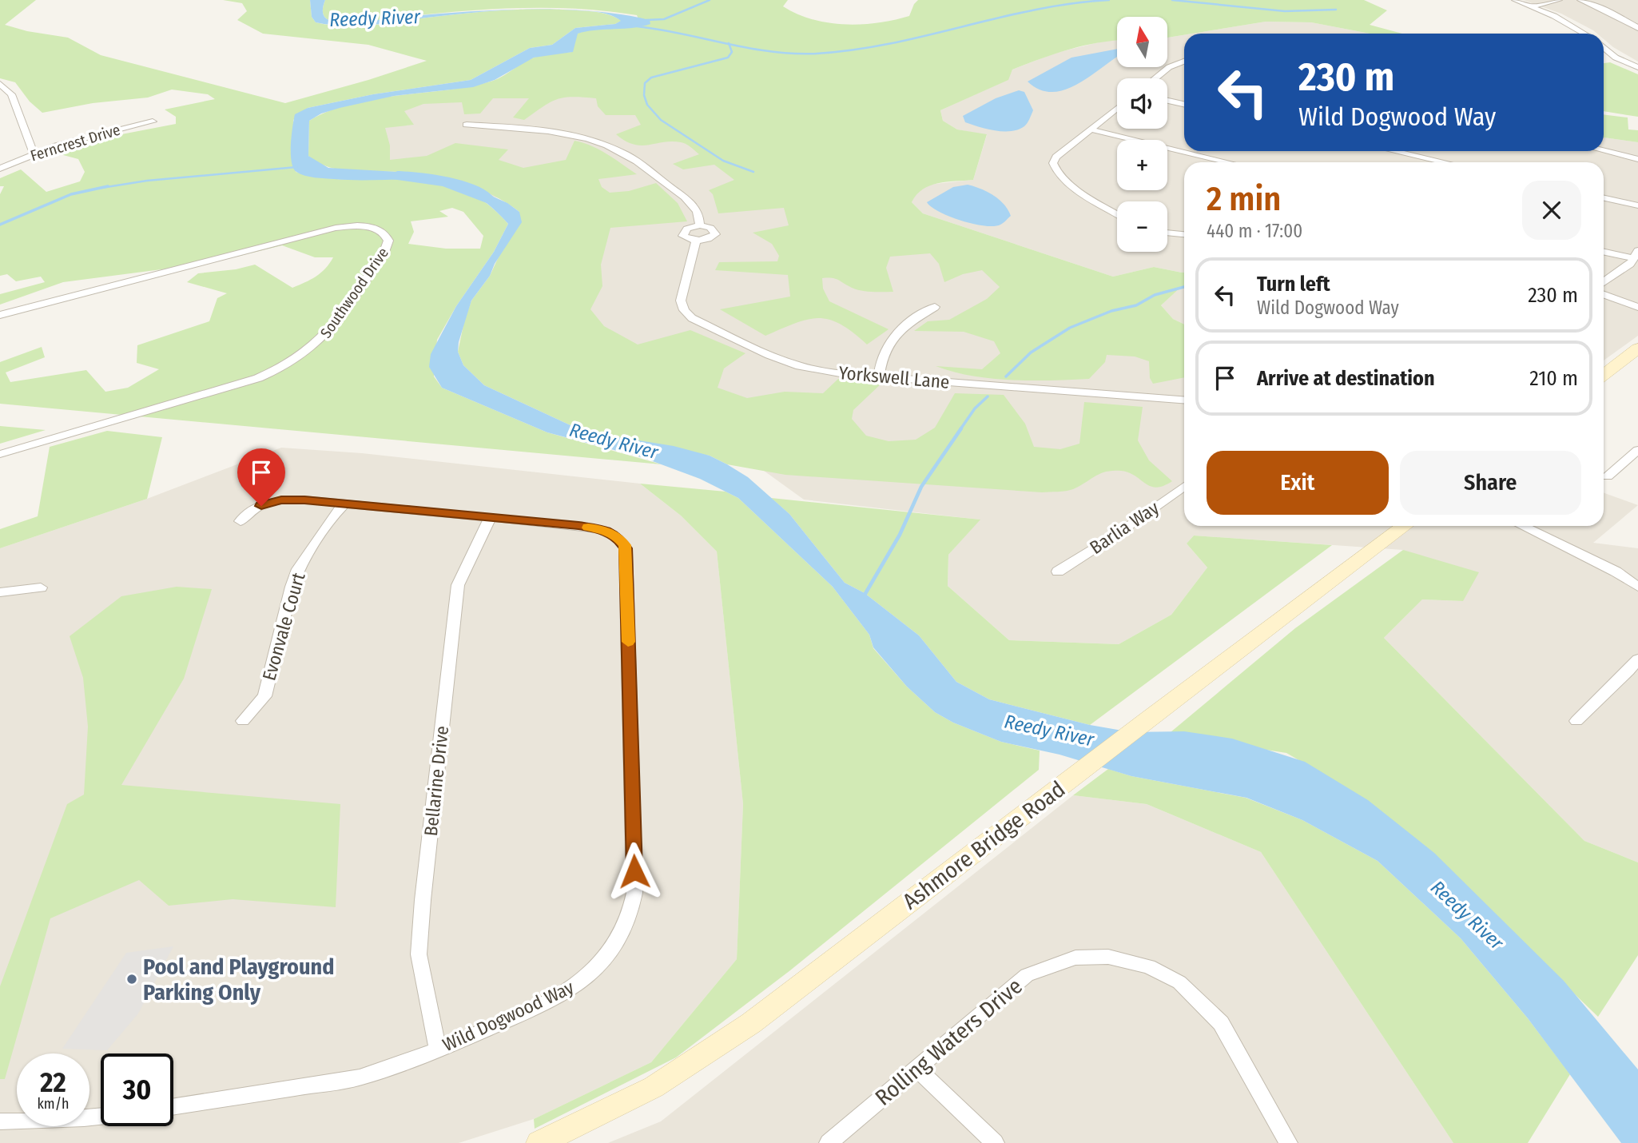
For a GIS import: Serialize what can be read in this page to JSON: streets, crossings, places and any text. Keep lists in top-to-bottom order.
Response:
{
  "streets": {
    "main road": ["Ashmore Bridge Road"],
    "street": [
      "Ferncrest Drive",
      "Southwood Drive",
      "Yorkswell Lane",
      "Barlia Way",
      "Evonvale Court",
      "Bellarine Drive",
      "Wild Dogwood Way",
      "Rolling Waters Drive"
    ]
  },
  "crossings": [
    ["Evonvale Court", "Wild Dogwood Way"],
    ["Bellarine Drive", "Wild Dogwood Way"]
  ],
  "water": ["Reedy River"],
  "places": ["Pool and Playground Parking Only"],
  "north": "top",
  "page": {
    "map_buttons": ["+", "−"],
    "turn": ["230 m", "Wild Dogwood Way"],
    "heading": ["2 min", "440 m · 17:00"],
    "list": [
      {
        "name": "Turn left",
        "note": "Wild Dogwood Way",
        "value": "230 m"
      },
      {
        "name": "Arrive at destination",
        "value": "210 m"
      }
    ],
    "buttons": ["Exit", "Share"],
    "speed": "22 km/h",
    "limit": "30"
  }
}
